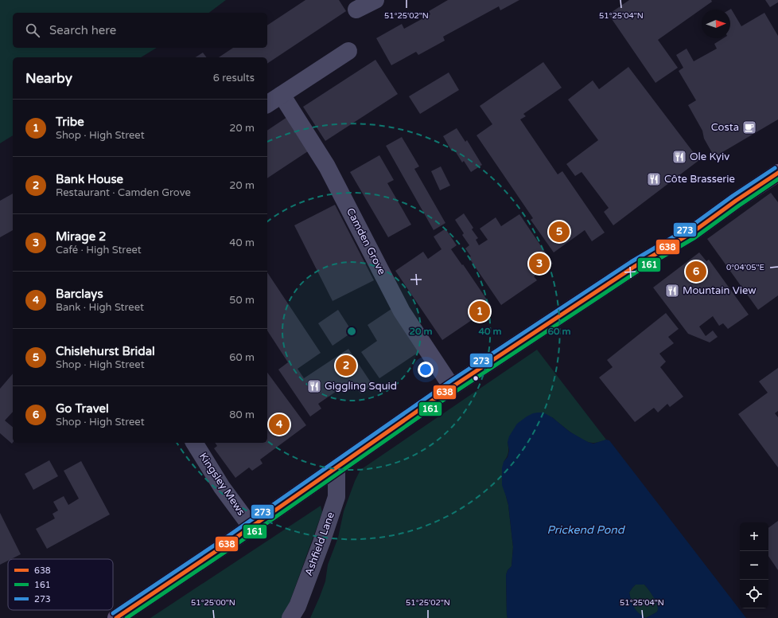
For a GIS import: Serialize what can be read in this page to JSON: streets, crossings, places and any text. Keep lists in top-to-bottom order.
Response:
{
  "streets": {
    "street": ["Camden Grove", "Kingsley Mews", "Ashfield Lane"]
  },
  "water": ["Prickend Pond"],
  "places": {
    "cafe": ["Costa"],
    "restaurant": [
      "Ole Kyiv",
      "Côte Brasserie",
      "Mountain View",
      "Giggling Squid"
    ]
  },
  "lines": ["transit line 273", "transit line 638", "transit line 161"],
  "legend": ["638", "161", "273"],
  "north": "right",
  "page": {
    "search": "Search here",
    "heading": ["Nearby", "6 results"],
    "list": [
      {
        "mark": "1",
        "name": "Tribe",
        "note": "Shop · High Street",
        "value": "20 m"
      },
      {
        "mark": "2",
        "name": "Bank House",
        "note": "Restaurant · Camden Grove",
        "value": "20 m"
      },
      {
        "mark": "3",
        "name": "Mirage 2",
        "note": "Café · High Street",
        "value": "40 m"
      },
      {
        "mark": "4",
        "name": "Barclays",
        "note": "Bank · High Street",
        "value": "50 m"
      },
      {
        "mark": "5",
        "name": "Chislehurst Bridal",
        "note": "Shop · High Street",
        "value": "60 m"
      },
      {
        "mark": "6",
        "name": "Go Travel",
        "note": "Shop · High Street",
        "value": "80 m"
      }
    ],
    "pins": [
      "5",
      "3",
      "6",
      "1",
      "2",
      "4"
    ],
    "map_buttons": ["+", "−"]
  },
  "coordinates": [
    "51°25'02\"N",
    "51°25'04\"N",
    "0°04'05\"E",
    "51°25'00\"N"
  ],
  "rings": ["20 m", "40 m", "60 m"]
}
